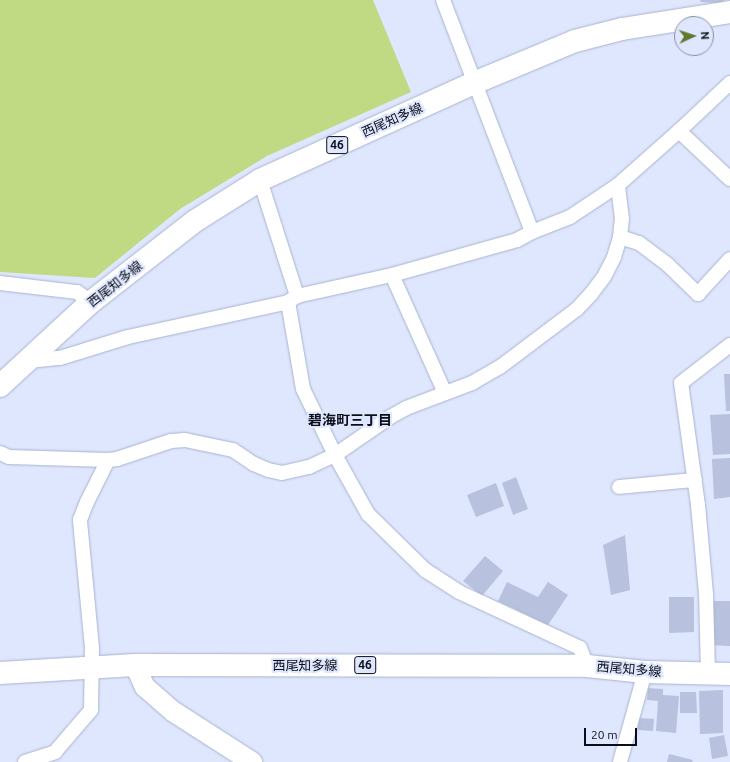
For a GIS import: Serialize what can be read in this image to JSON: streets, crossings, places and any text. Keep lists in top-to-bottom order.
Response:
{
  "streets": {
    "main road": ["西尾知多線", "46"]
  },
  "districts": ["碧海町三丁目"],
  "scale_bar": "20 m",
  "north": "right"
}
